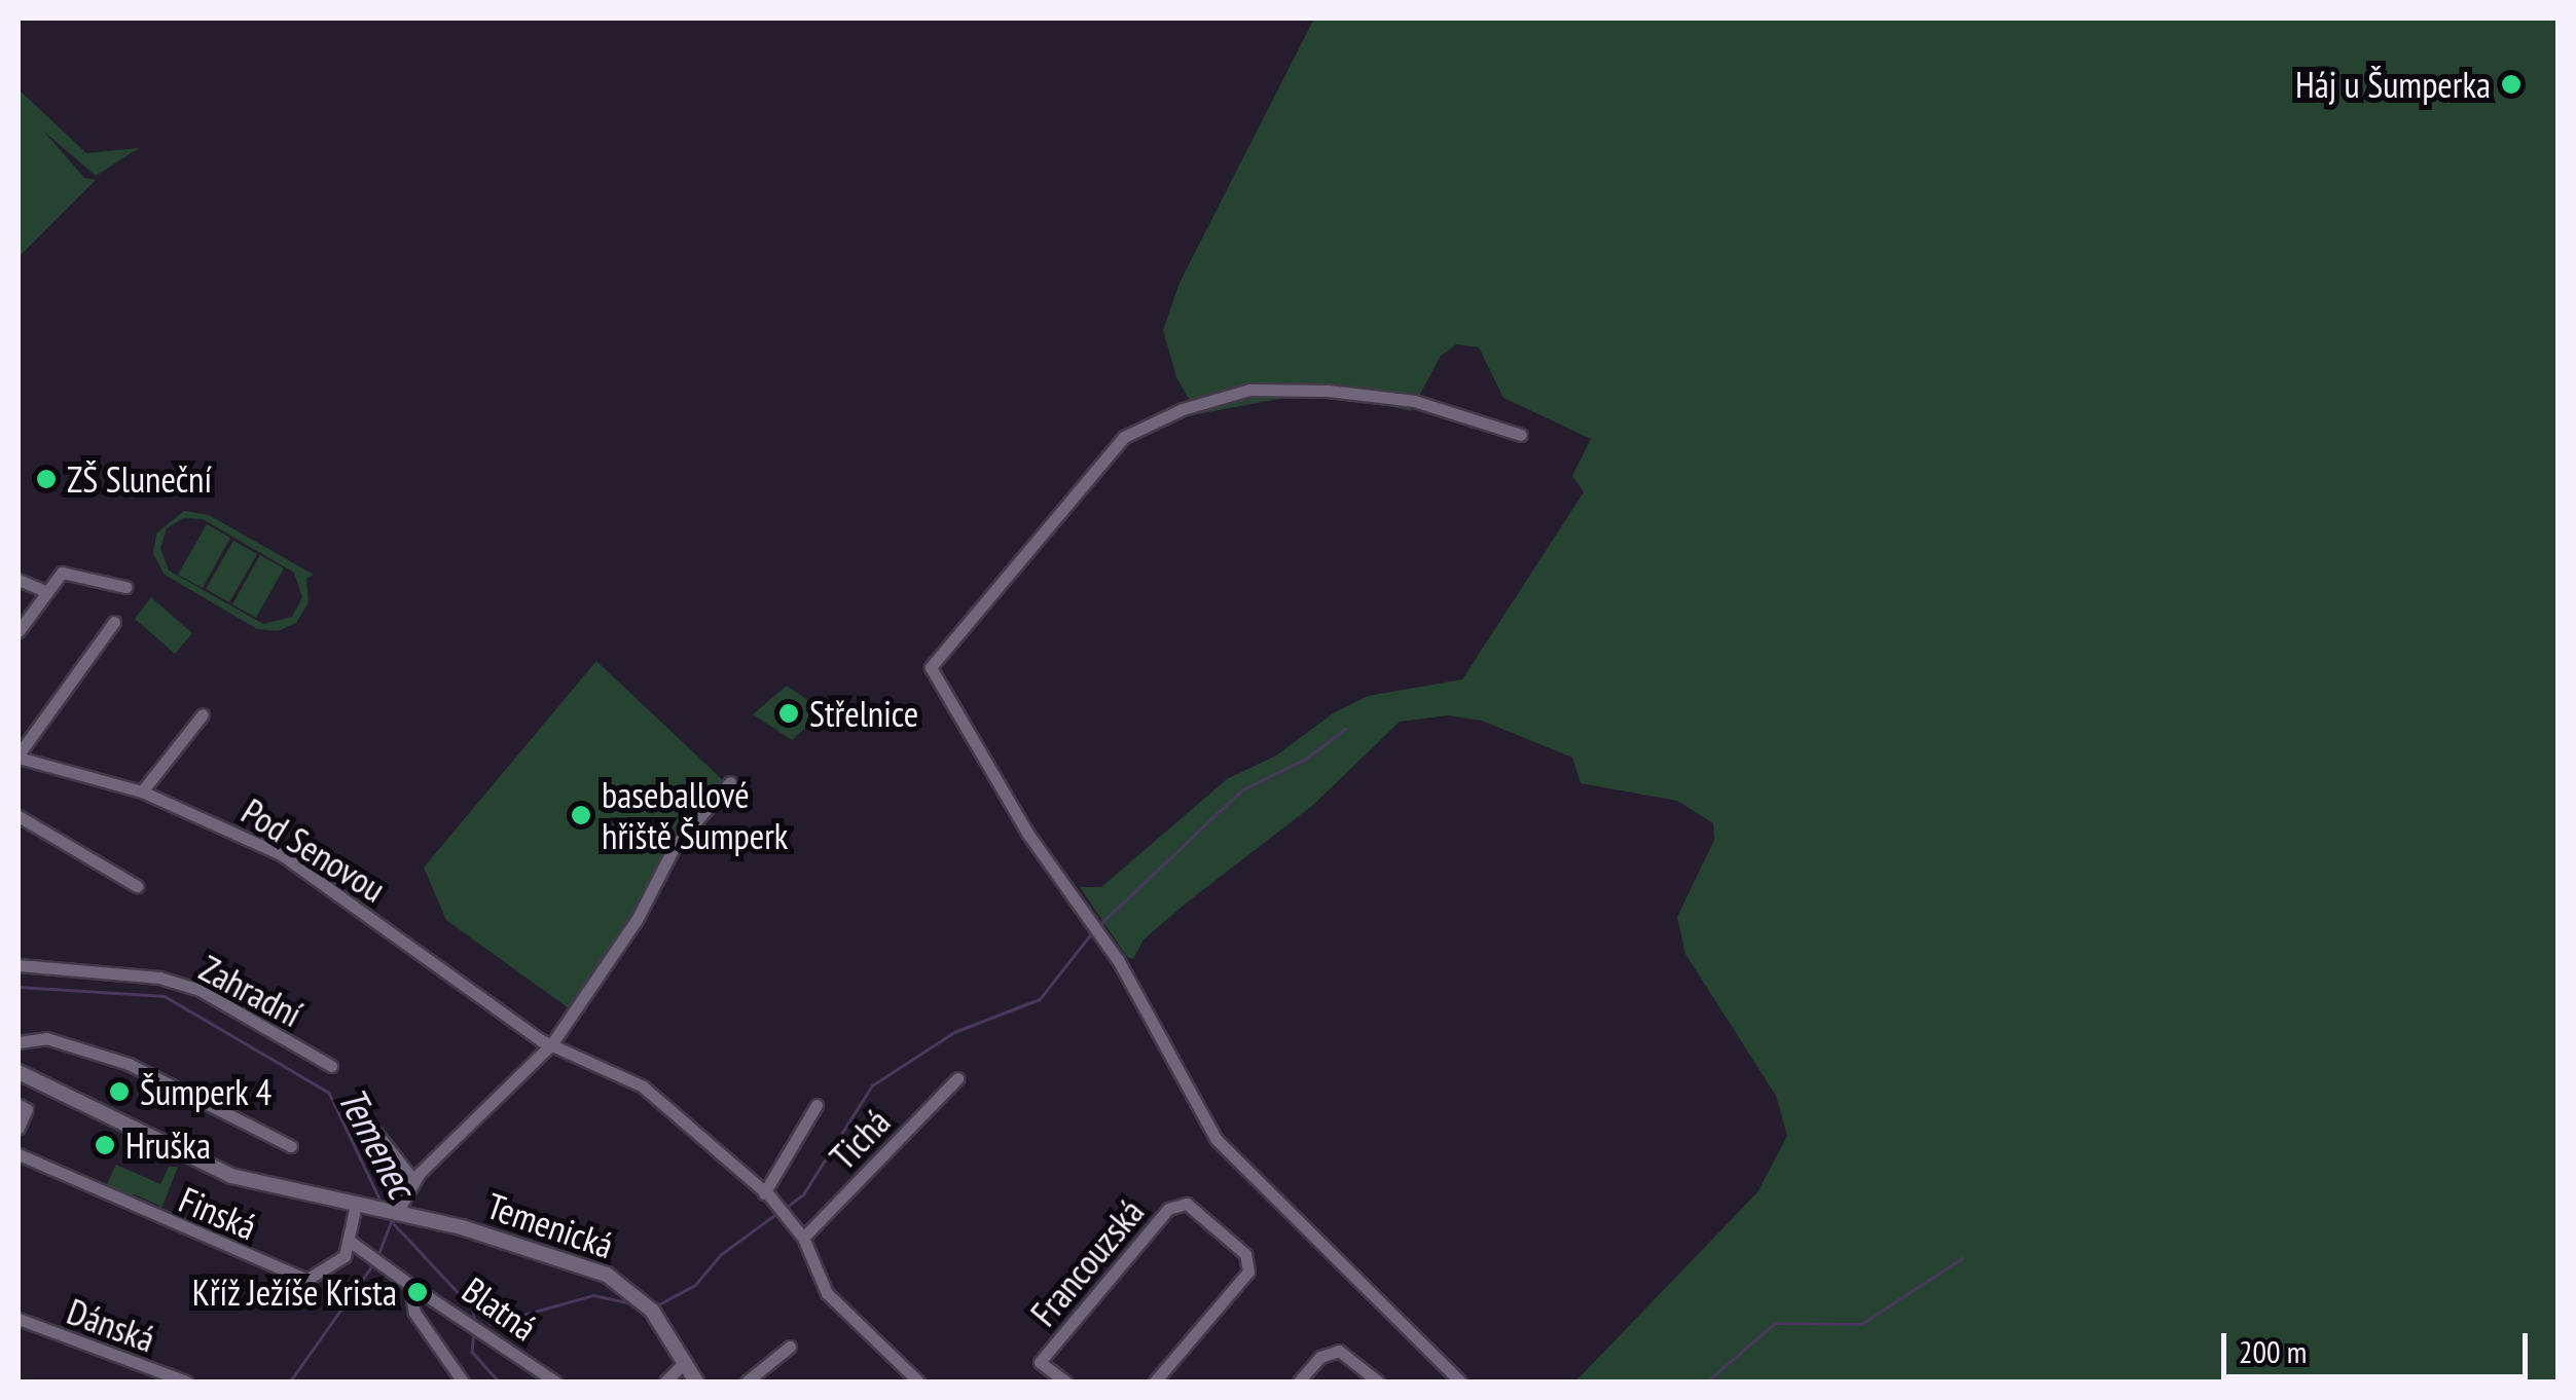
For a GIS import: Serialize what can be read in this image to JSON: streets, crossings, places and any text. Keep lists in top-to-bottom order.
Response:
{
  "streets": {
    "street": [
      "Pod Senovou",
      "Zahradní",
      "Tichá",
      "Finská",
      "Temenická",
      "Francouzská",
      "Blatná",
      "Dánská"
    ]
  },
  "crossings": [
    ["Pod Senovou", "Tichá"],
    ["Finská", "Blatná"]
  ],
  "water": ["Temenec"],
  "places": [
    "Háj u Šumperka",
    "ZŠ Sluneční",
    "Střelnice",
    "baseballové hřiště Šumperk",
    "Šumperk 4",
    "Hruška",
    "Kříž Ježíše Krista"
  ],
  "scale_bar": "200 m"
}
